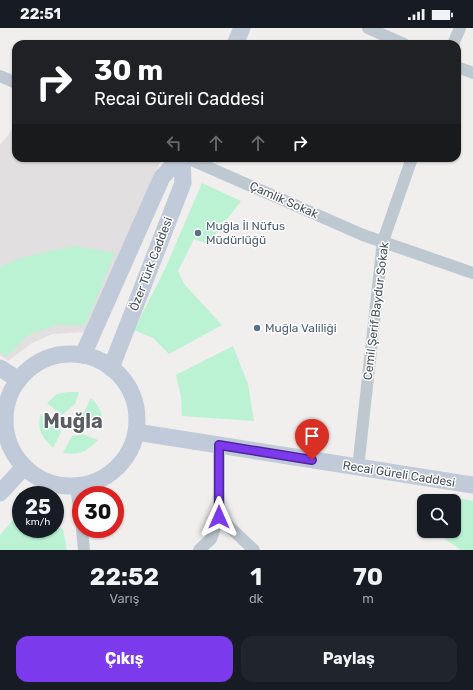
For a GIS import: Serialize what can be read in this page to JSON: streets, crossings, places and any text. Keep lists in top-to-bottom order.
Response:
{
  "streets": {
    "main road": ["Özer Türk Caddesi", "Recai Güreli Caddesi"],
    "street": ["Çamlık Sokak", "Cemil Şerif Baydur Sokak"]
  },
  "crossings": [
    ["Çamlık Sokak", "Cemil Şerif Baydur Sokak"],
    ["Özer Türk Caddesi", "Recai Güreli Caddesi"],
    ["Cemil Şerif Baydur Sokak", "Recai Güreli Caddesi"]
  ],
  "districts": ["Muğla"],
  "places": ["Muğla İl Nüfus Müdürlüğü", "Muğla Valiliği"],
  "page": {
    "status": "22:51",
    "turn": ["30 m", "Recai Güreli Caddesi"],
    "speed": "25 km/h",
    "limit": "30",
    "eta": [
      "22:52",
      "Varış",
      "1",
      "dk",
      "70",
      "m"
    ],
    "buttons": ["Çıkış", "Paylaş"]
  }
}
